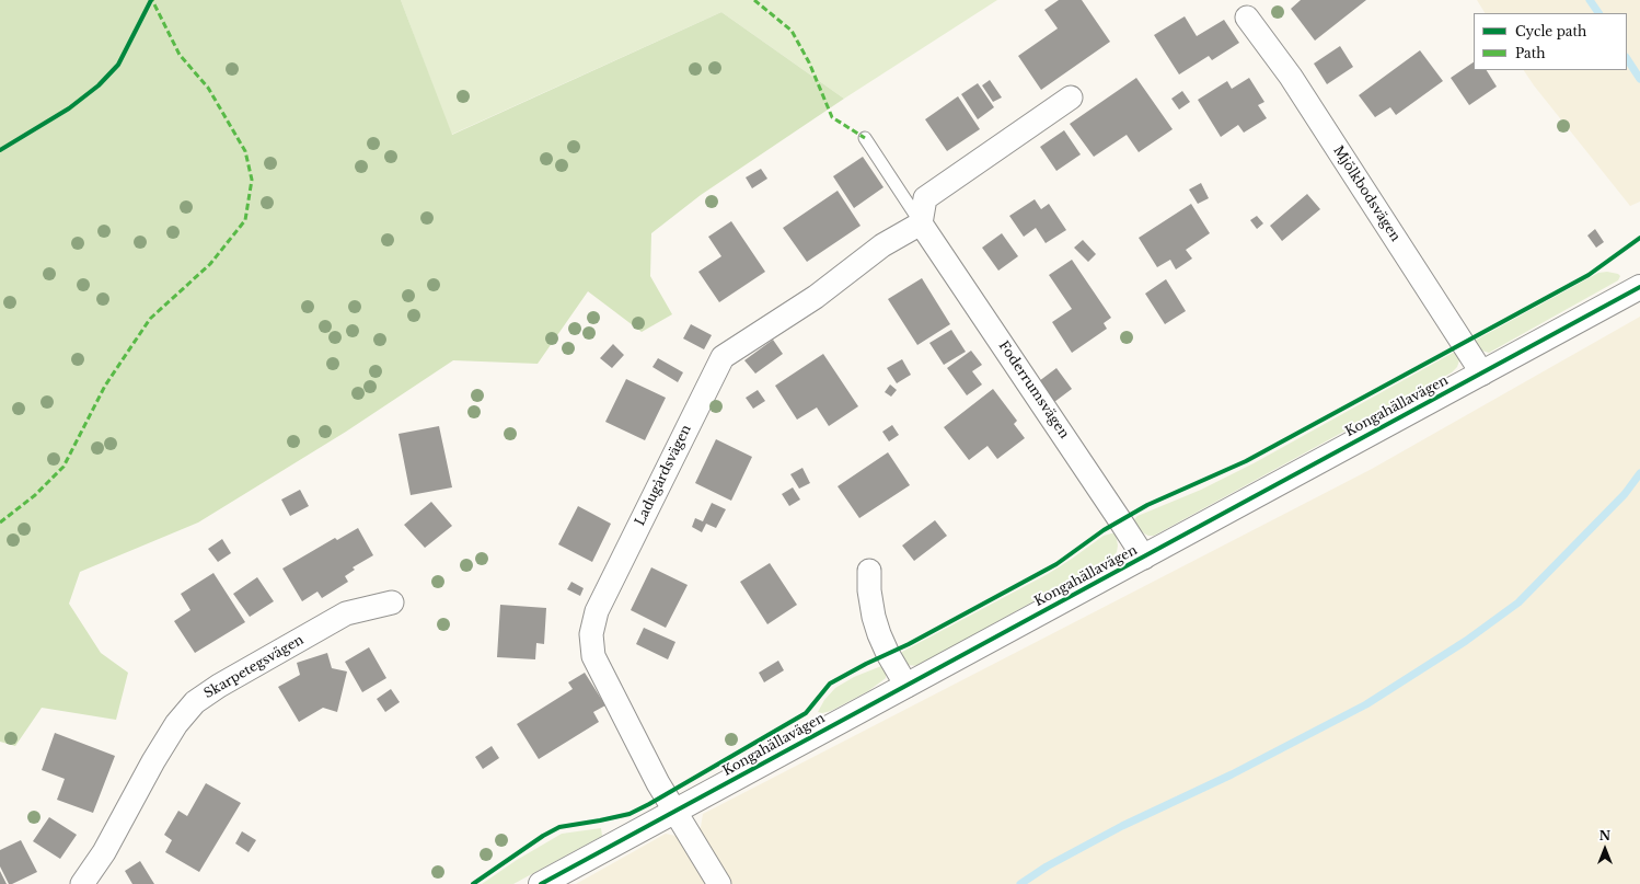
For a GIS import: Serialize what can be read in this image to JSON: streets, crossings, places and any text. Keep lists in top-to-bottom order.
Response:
{
  "streets": {
    "street": [
      "Mjölkbodsvägen",
      "Foderrumsvägen",
      "Kongahällavägen",
      "Ladugårdsvägen",
      "Skarpetegsvägen"
    ]
  },
  "crossings": [
    ["Mjölkbodsvägen", "Kongahällavägen"],
    ["Foderrumsvägen", "Kongahällavägen"],
    ["Foderrumsvägen", "Ladugårdsvägen"],
    ["Kongahällavägen", "Ladugårdsvägen"]
  ],
  "legend": ["Cycle path", "Path"],
  "north": "top"
}
